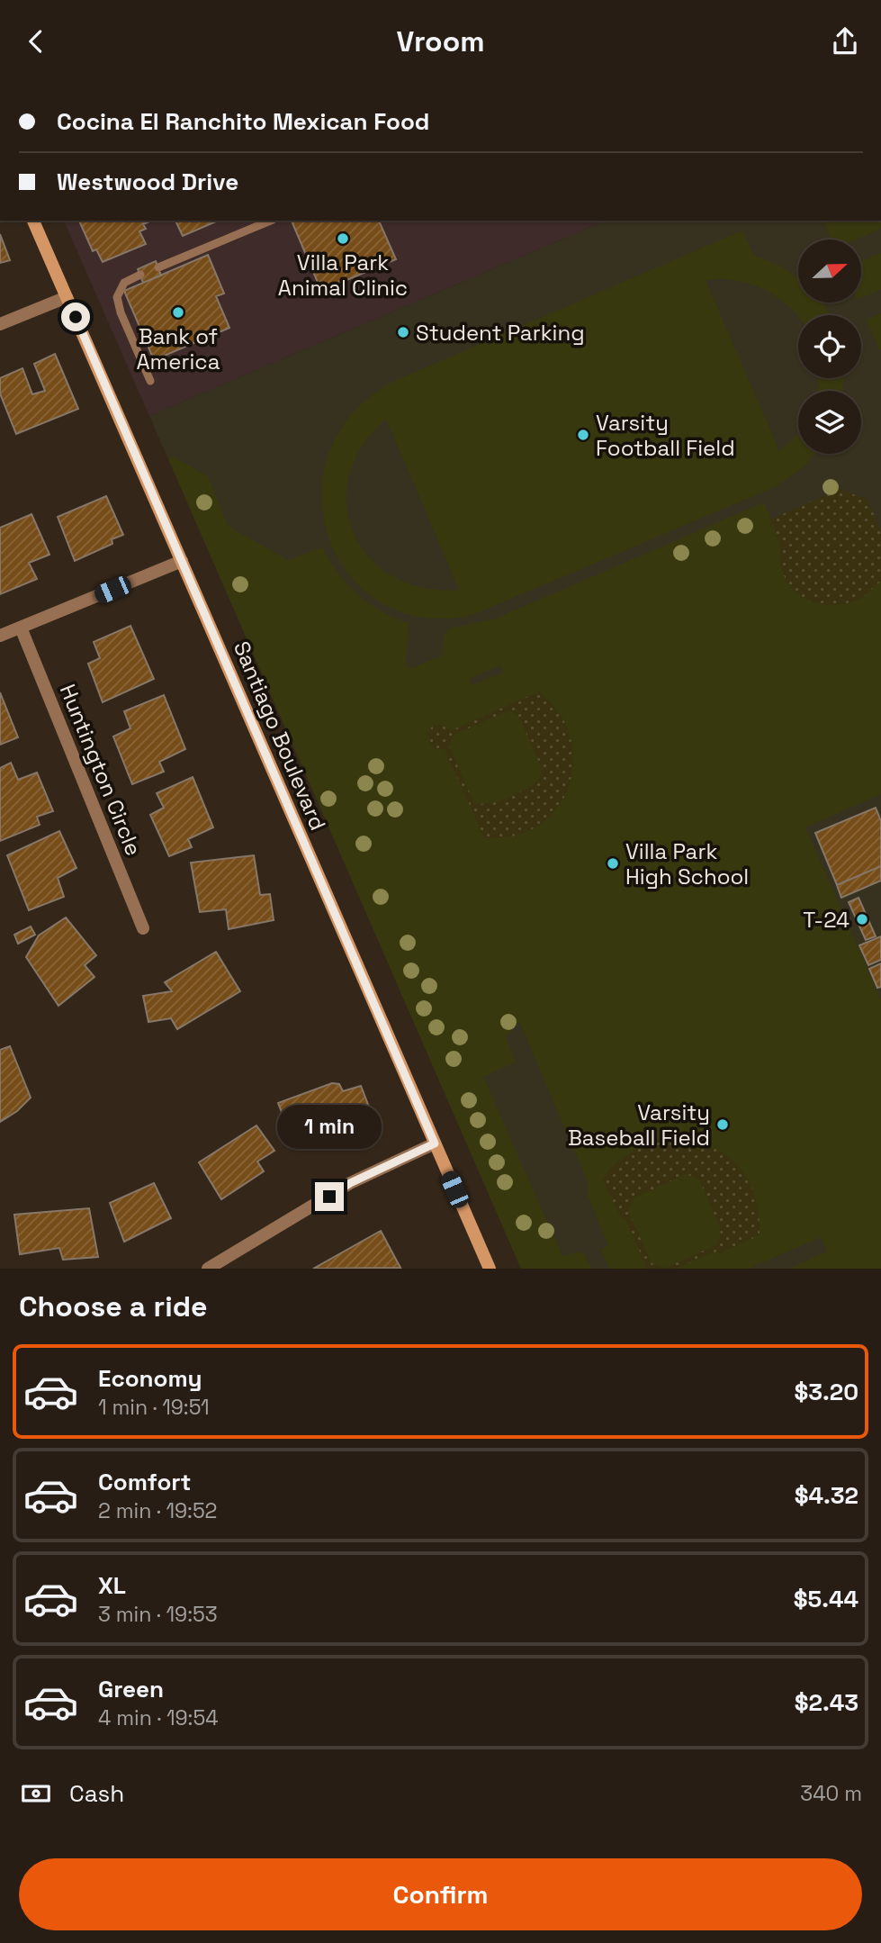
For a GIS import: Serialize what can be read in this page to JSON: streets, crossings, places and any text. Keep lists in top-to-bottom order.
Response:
{
  "streets": {
    "street": ["Santiago Boulevard", "Huntington Circle"]
  },
  "places": [
    "Villa Park Animal Clinic",
    "Bank of America",
    "Student Parking",
    "Varsity Football Field",
    "Villa Park High School",
    "T-24",
    "Varsity Baseball Field"
  ],
  "north": "right",
  "page": {
    "header": "Vroom",
    "banner": ["Cocina El Ranchito Mexican Food", "Westwood Drive"],
    "bubble": "1 min",
    "heading": "Choose a ride",
    "list": [
      {
        "name": "Economy",
        "note": "1 min · 19:51",
        "value": "$3.20"
      },
      {
        "name": "Comfort",
        "note": "2 min · 19:52",
        "value": "$4.32"
      },
      {
        "name": "XL",
        "note": "3 min · 19:53",
        "value": "$5.44"
      },
      {
        "name": "Green",
        "note": "4 min · 19:54",
        "value": "$2.43"
      }
    ],
    "pay": ["Cash", "340 m"],
    "buttons": "Confirm"
  }
}
